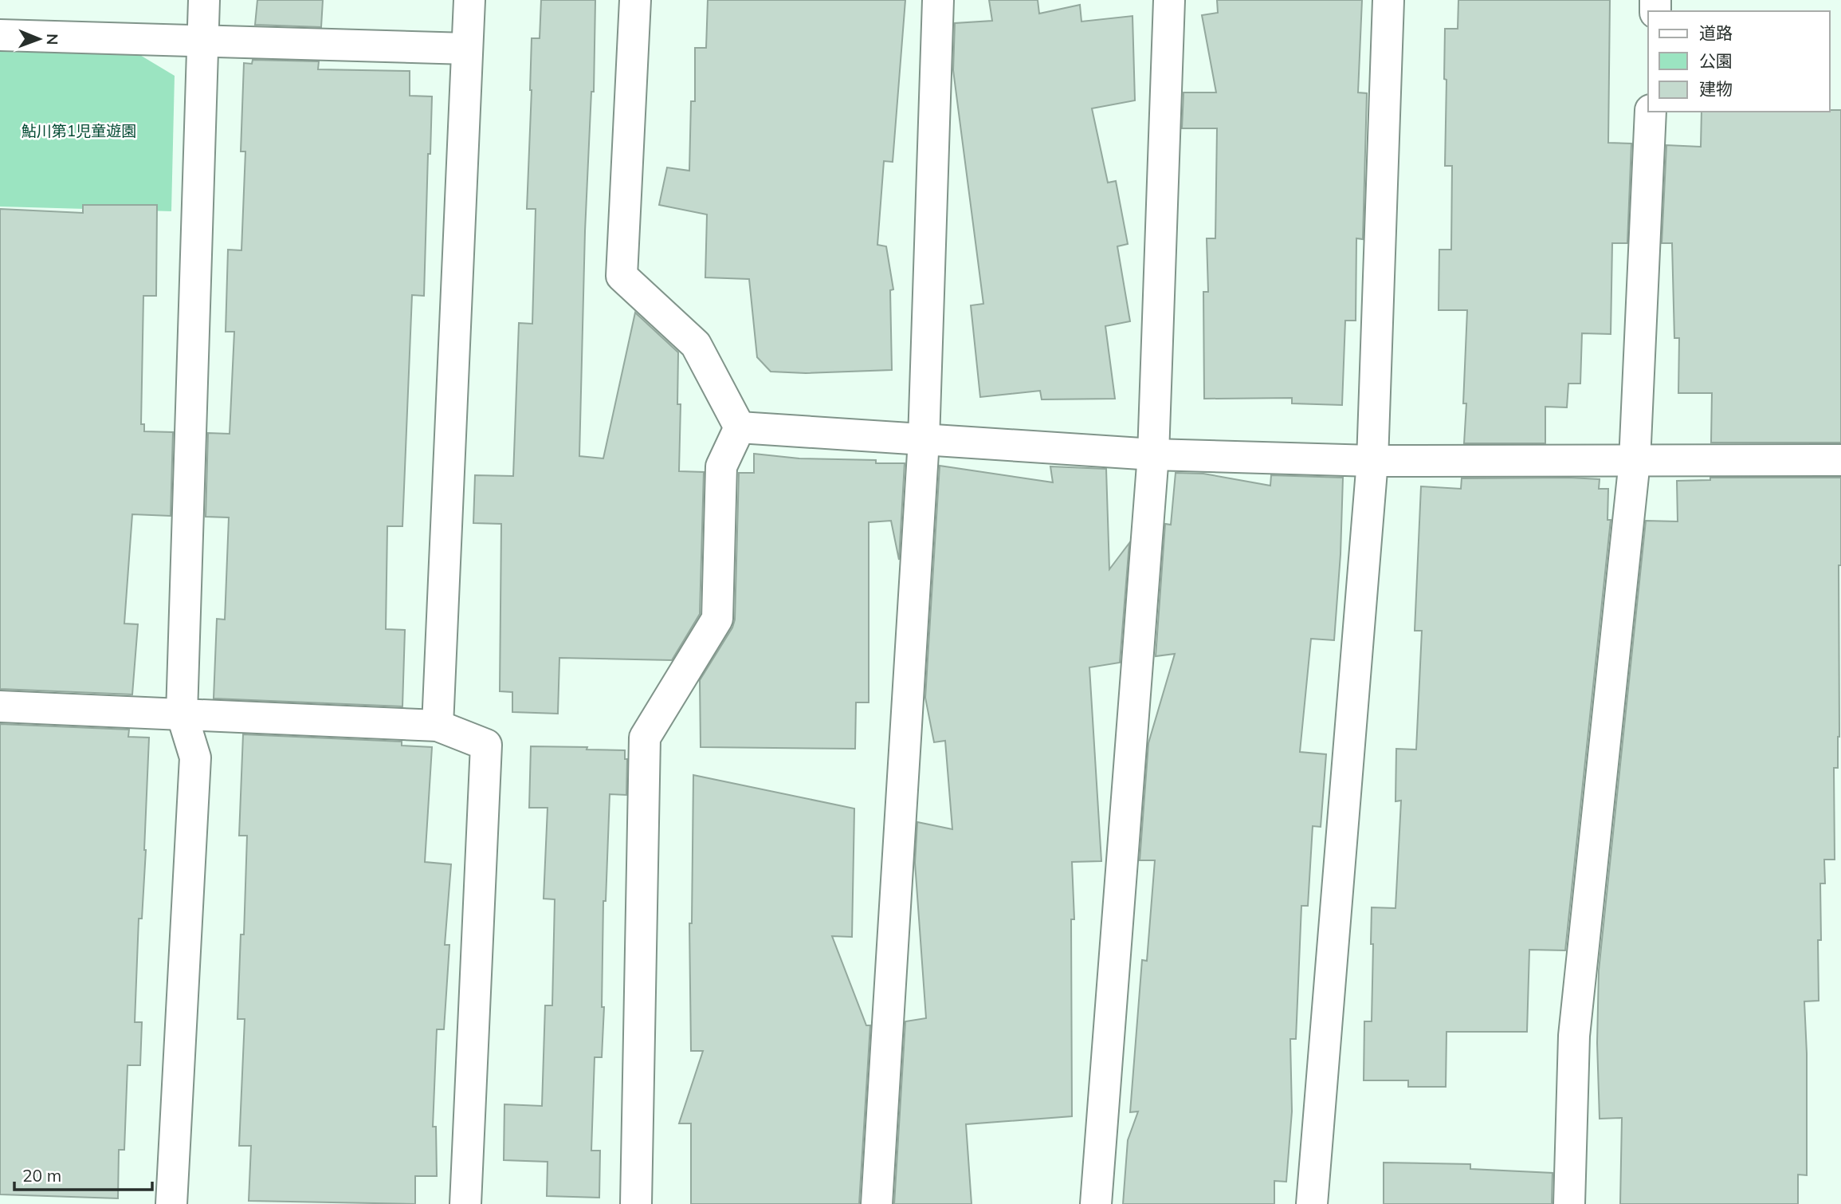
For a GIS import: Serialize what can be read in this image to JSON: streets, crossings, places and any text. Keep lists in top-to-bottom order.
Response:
{
  "parks": ["鮎川第1児童遊園"],
  "legend": ["道路", "公園", "建物"],
  "scale_bar": "20 m",
  "north": "right"
}
